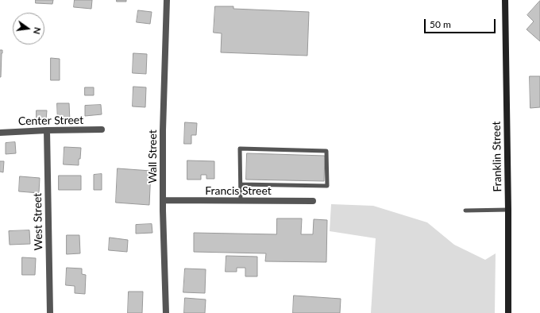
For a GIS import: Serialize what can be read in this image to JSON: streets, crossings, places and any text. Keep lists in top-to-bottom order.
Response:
{
  "streets": {
    "street": [
      "Center Street",
      "Wall Street",
      "Franklin Street",
      "Francis Street",
      "West Street"
    ]
  },
  "crossings": [
    ["Center Street", "West Street"],
    ["Wall Street", "Francis Street"]
  ],
  "scale_bar": "50 m",
  "north": "right"
}
